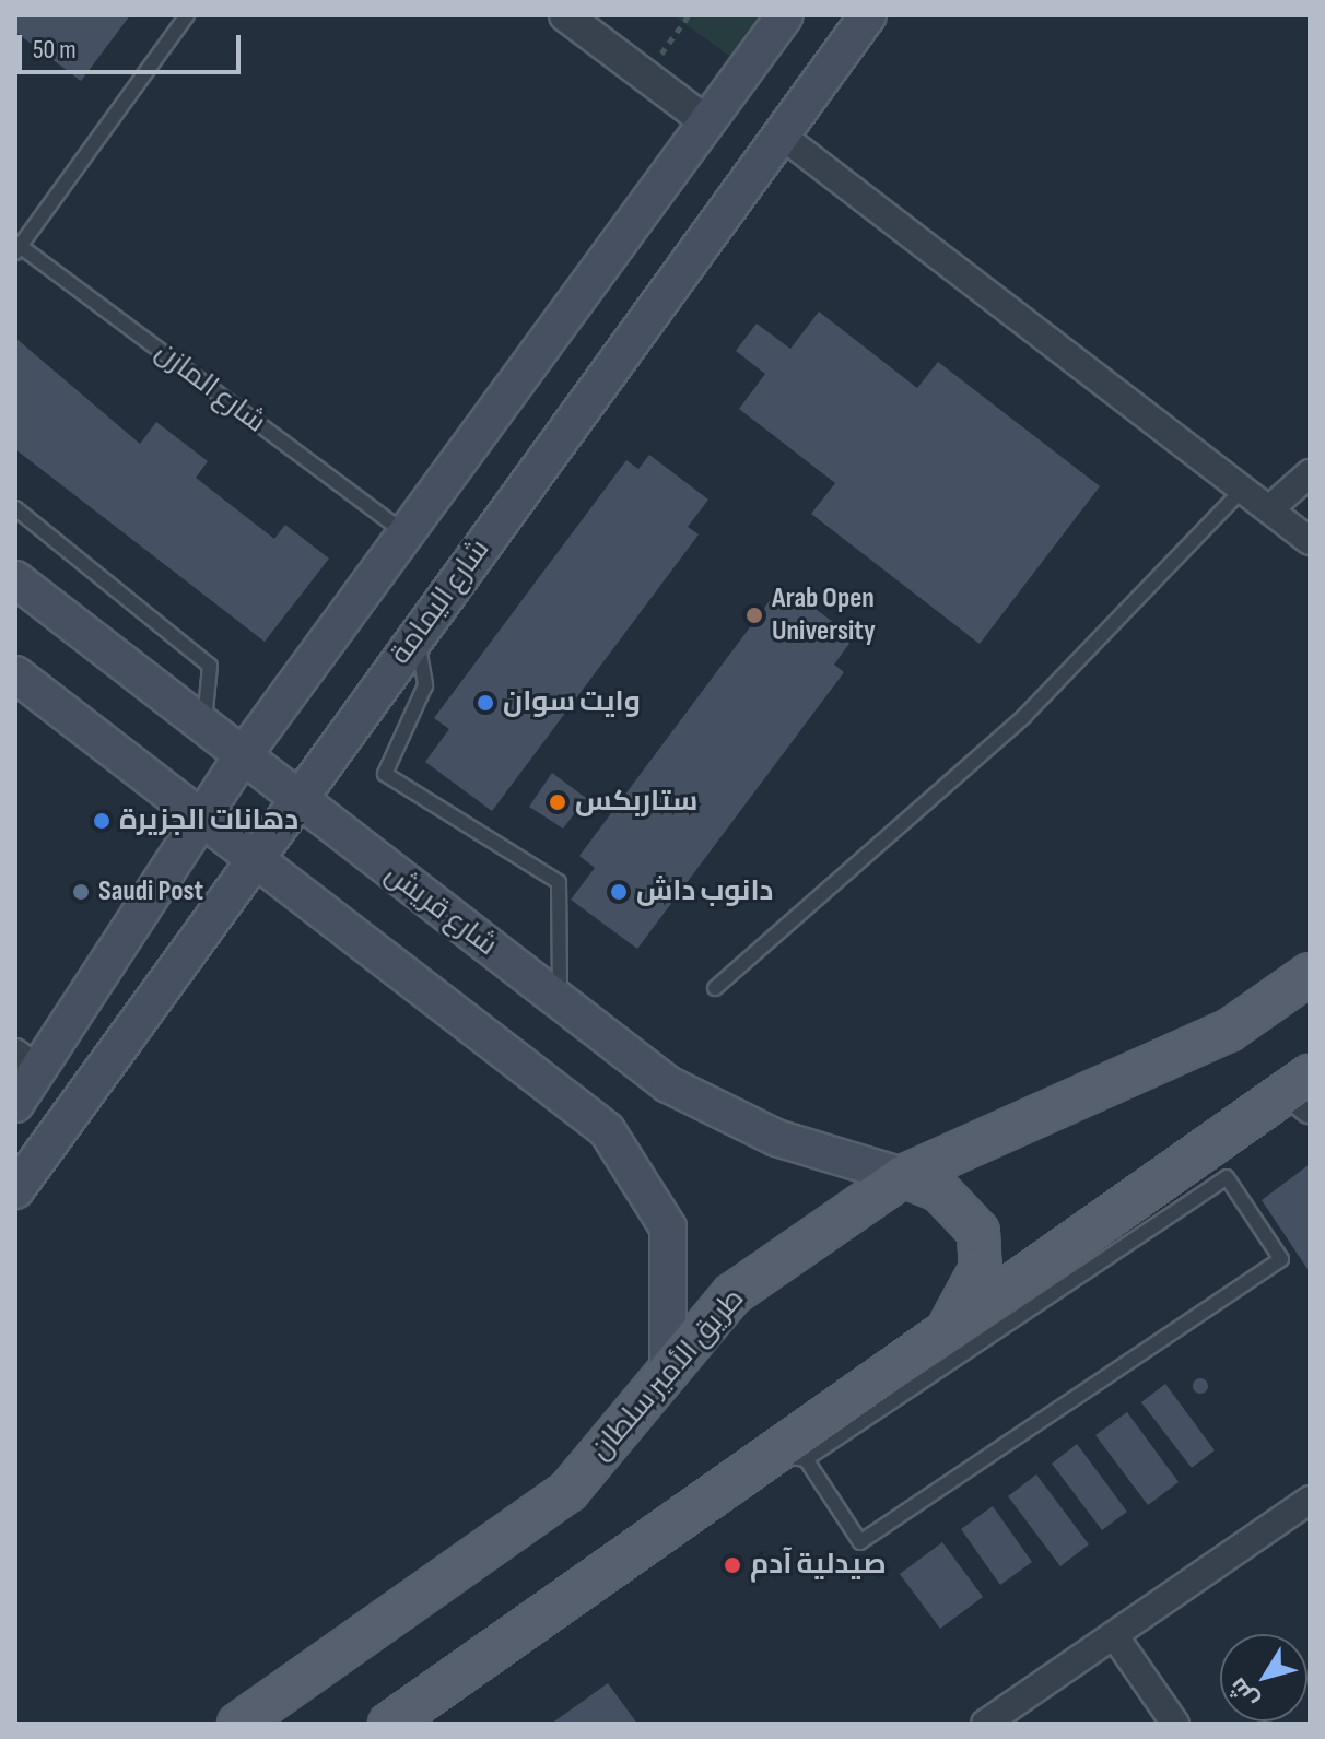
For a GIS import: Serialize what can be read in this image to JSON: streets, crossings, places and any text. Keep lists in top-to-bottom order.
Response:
{
  "streets": {
    "main road": ["شارع اليمامة", "شارع قريش", "طريق الأمير سلطان"],
    "lane": ["شارع المازن"]
  },
  "crossings": [
    ["شارع اليمامة", "شارع قريش"],
    ["شارع قريش", "طريق الأمير سلطان"]
  ],
  "places": [
    "Arab Open University",
    "وايت سوان",
    "ستاربكس",
    "دهانات الجزيرة",
    "Saudi Post",
    "دانوب داش",
    "صيدلية آدم"
  ],
  "scale_bar": "50 m",
  "north": "bottom left"
}
